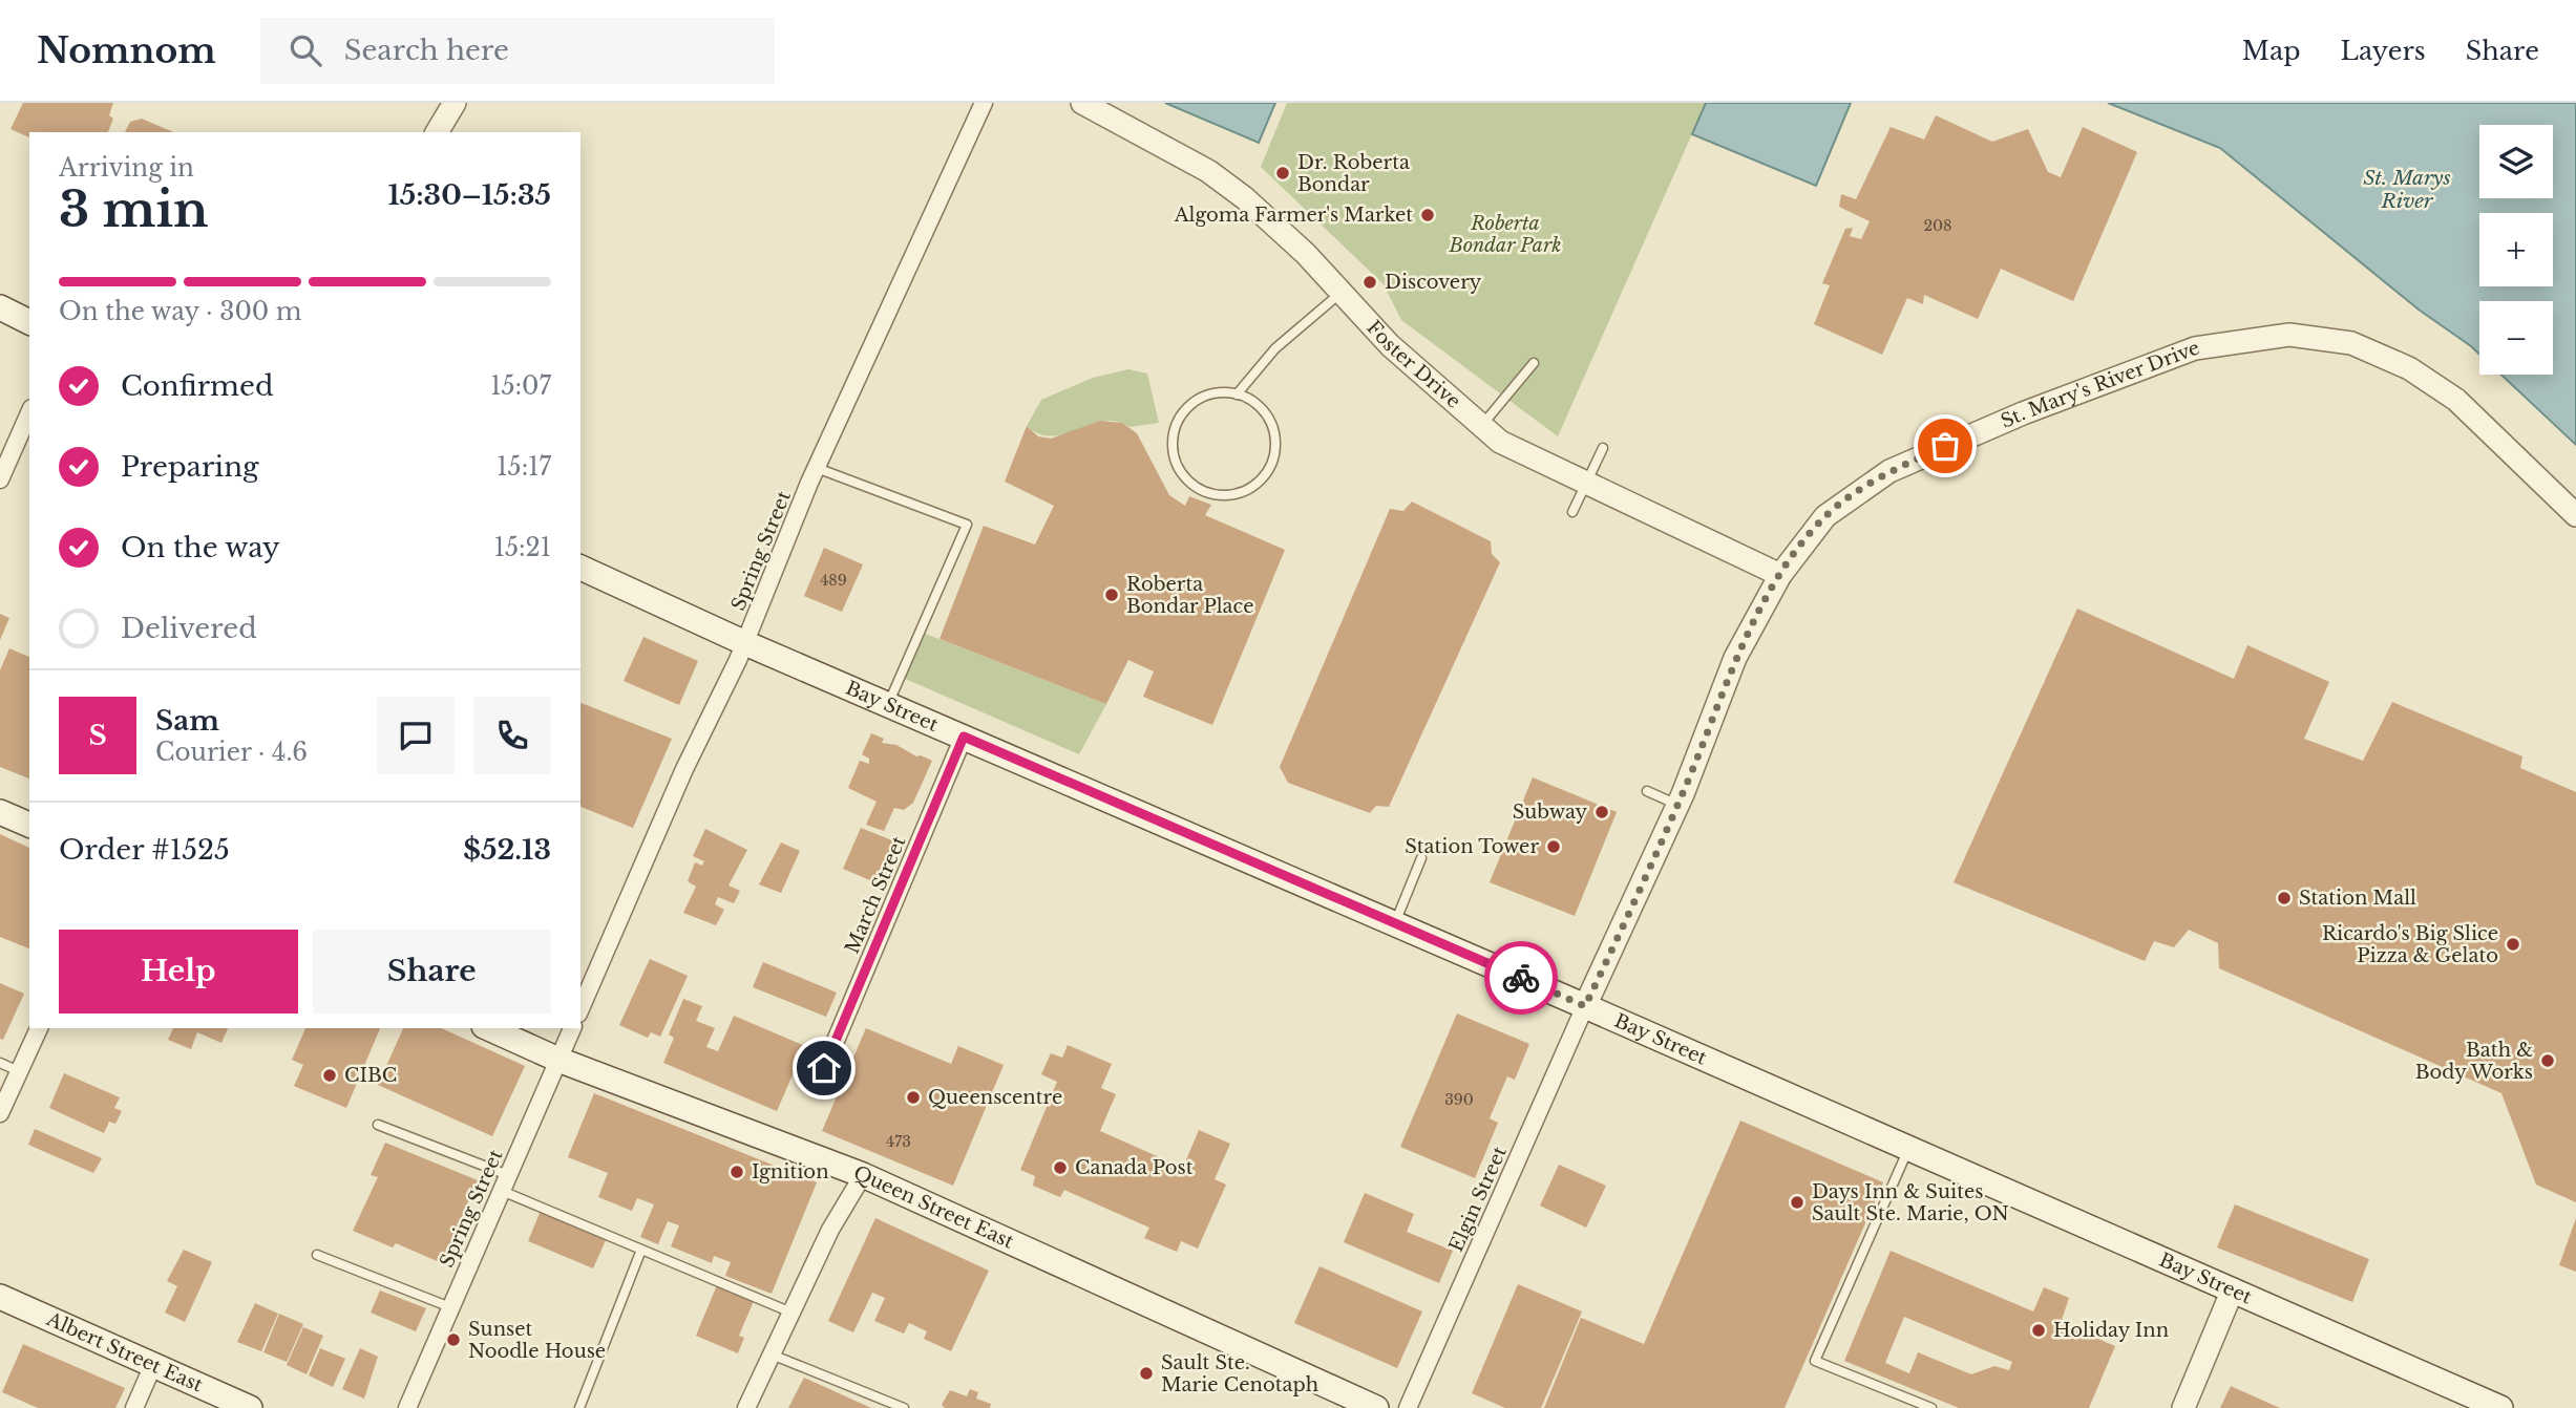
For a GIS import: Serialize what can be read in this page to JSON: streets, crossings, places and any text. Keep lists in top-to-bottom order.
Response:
{
  "streets": {
    "main road": ["Bay Street", "Queen Street East", "Albert Street East"],
    "street": [
      "Foster Drive",
      "St. Mary's River Drive",
      "Spring Street",
      "March Street",
      "Elgin Street"
    ]
  },
  "crossings": [
    ["Foster Drive", "St. Mary's River Drive"],
    ["St. Mary's River Drive", "Bay Street"],
    ["St. Mary's River Drive", "Elgin Street"],
    ["Spring Street", "Bay Street"],
    ["Spring Street", "Queen Street East"],
    ["Bay Street", "March Street"],
    ["Bay Street", "Elgin Street"]
  ],
  "water": ["St. Marys River"],
  "parks": ["Roberta Bondar Park"],
  "places": [
    "Dr. Roberta Bondar",
    "Algoma Farmer's Market",
    "Discovery",
    "Roberta Bondar Place",
    "Subway",
    "Station Tower",
    "Station Mall",
    "Ricardo's Big Slice Pizza & Gelato",
    "Bath & Body Works",
    "CIBC",
    "Queenscentre",
    "Canada Post",
    "Ignition",
    "Days Inn & Suites Sault Ste. Marie, ON",
    "Holiday Inn",
    "Sunset Noodle House",
    "Sault Ste. Marie Cenotaph"
  ],
  "house_numbers": [
    "208",
    "489",
    "390",
    "473"
  ],
  "page": {
    "header": "Nomnom",
    "search": "Search here",
    "nav": ["Map", "Layers", "Share"],
    "map_buttons": ["+", "−"],
    "heading": ["3 min", "Arriving in", "15:30–15:35"],
    "panel": [
      "Sam",
      "Courier · 4.6",
      "Order #1525",
      "$52.13"
    ],
    "bar": "On the way · 300 m",
    "list": [
      ["Confirmed", "15:07"],
      ["Preparing", "15:17"],
      ["On the way", "15:21"],
      "Delivered"
    ],
    "round": "S",
    "buttons": ["Help", "Share"]
  }
}
